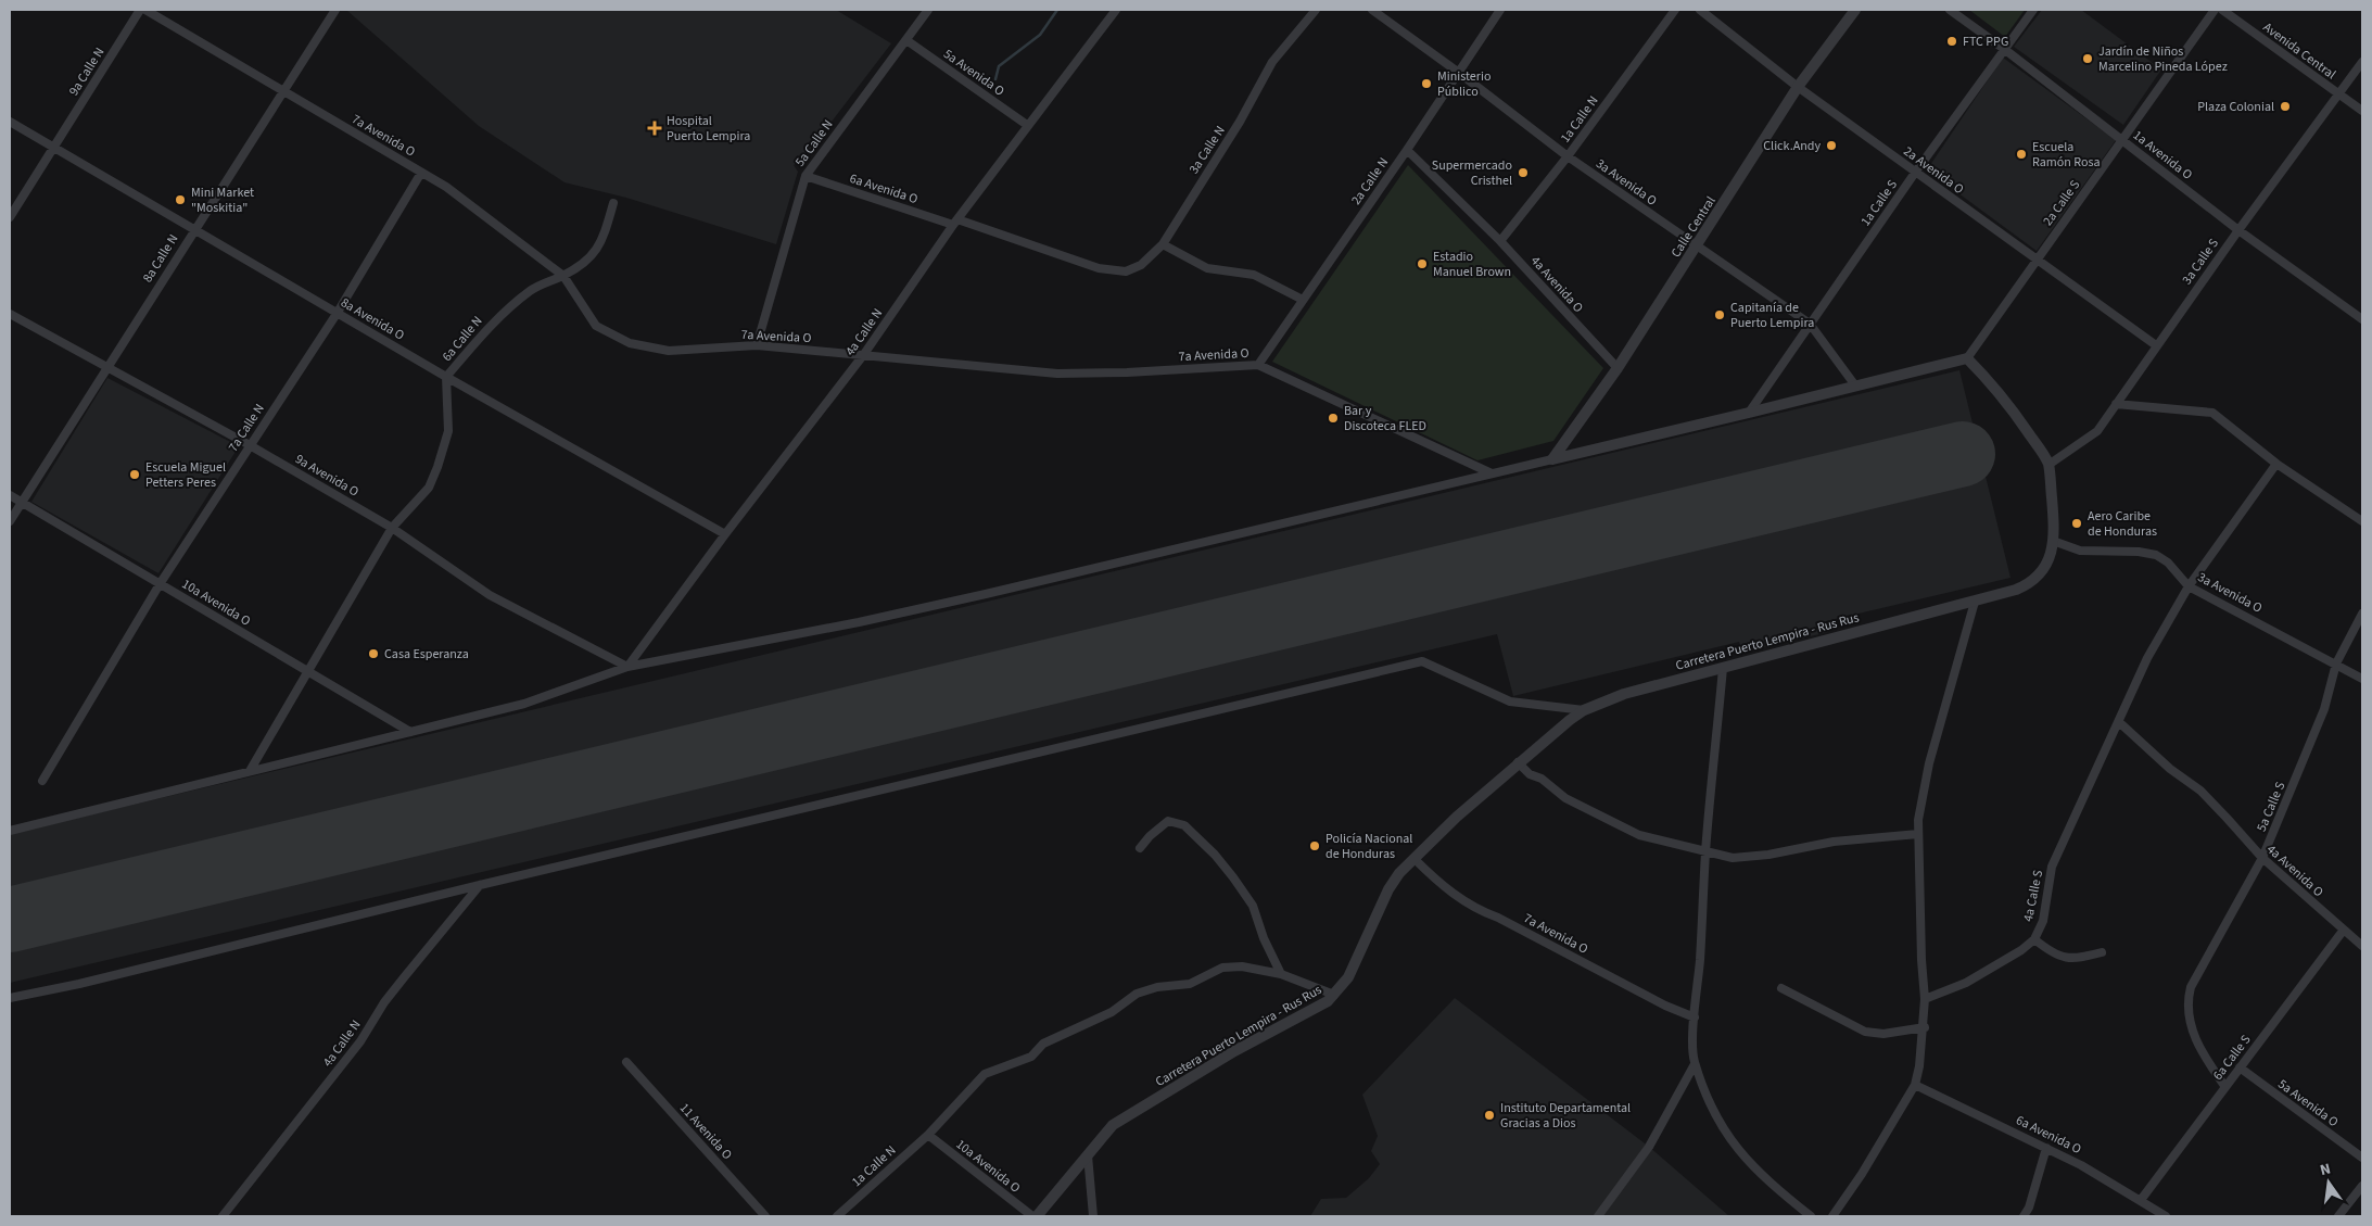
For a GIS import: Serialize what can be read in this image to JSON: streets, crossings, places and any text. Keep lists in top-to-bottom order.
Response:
{
  "streets": {
    "street": [
      "Avenida Central",
      "9a Calle N",
      "5a Avenida O",
      "1a Calle N",
      "7a Avenida O",
      "5a Calle N",
      "3a Calle N",
      "1a Avenida O",
      "2a Avenida O",
      "2a Calle N",
      "3a Avenida O",
      "6a Avenida O",
      "1a Calle S",
      "2a Calle S",
      "Calle Central",
      "8a Calle N",
      "3a Calle S",
      "4a Avenida O",
      "8a Avenida O",
      "4a Calle N",
      "6a Calle N",
      "7a Calle N",
      "9a Avenida O",
      "10a Avenida O",
      "Carretera Puerto Lempira - Rus Rus",
      "5a Calle S",
      "4a Calle S",
      "6a Calle S",
      "11 Avenida O"
    ]
  },
  "crossings": [
    ["Avenida Central", "3a Calle S"],
    ["9a Calle N", "8a Avenida O"],
    ["5a Avenida O", "5a Calle N"],
    ["5a Avenida O", "4a Calle N"],
    ["5a Avenida O", "6a Calle S"],
    ["1a Calle N", "3a Avenida O"],
    ["1a Calle N", "4a Avenida O"],
    ["1a Calle N", "10a Avenida O"],
    ["1a Calle N", "Carretera Puerto Lempira - Rus Rus"],
    ["7a Avenida O", "5a Calle N"],
    ["7a Avenida O", "2a Calle N"],
    ["7a Avenida O", "8a Calle N"],
    ["7a Avenida O", "4a Calle N"],
    ["7a Avenida O", "6a Calle N"],
    ["7a Avenida O", "7a Calle N"],
    ["7a Avenida O", "Carretera Puerto Lempira - Rus Rus"],
    ["5a Calle N", "6a Avenida O"],
    ["3a Calle N", "6a Avenida O"],
    ["1a Avenida O", "1a Calle S"],
    ["1a Avenida O", "2a Calle S"],
    ["1a Avenida O", "3a Calle S"],
    ["2a Avenida O", "1a Calle S"],
    ["2a Avenida O", "2a Calle S"],
    ["2a Avenida O", "Calle Central"],
    ["2a Avenida O", "3a Calle S"],
    ["2a Calle N", "3a Avenida O"],
    ["2a Calle N", "4a Avenida O"],
    ["3a Avenida O", "1a Calle S"],
    ["3a Avenida O", "Calle Central"],
    ["3a Avenida O", "Carretera Puerto Lempira - Rus Rus"],
    ["3a Avenida O", "5a Calle S"],
    ["3a Avenida O", "4a Calle S"],
    ["6a Avenida O", "4a Calle N"],
    ["6a Avenida O", "6a Calle S"],
    ["2a Calle S", "Carretera Puerto Lempira - Rus Rus"],
    ["Calle Central", "4a Avenida O"],
    ["8a Calle N", "8a Avenida O"],
    ["8a Calle N", "9a Avenida O"],
    ["8a Calle N", "10a Avenida O"],
    ["3a Calle S", "Carretera Puerto Lempira - Rus Rus"],
    ["4a Avenida O", "5a Calle S"],
    ["4a Avenida O", "4a Calle S"],
    ["4a Avenida O", "6a Calle S"],
    ["8a Avenida O", "4a Calle N"],
    ["8a Avenida O", "6a Calle N"],
    ["8a Avenida O", "7a Calle N"],
    ["4a Calle N", "9a Avenida O"],
    ["6a Calle N", "9a Avenida O"],
    ["6a Calle N", "10a Avenida O"],
    ["7a Calle N", "9a Avenida O"],
    ["7a Calle N", "10a Avenida O"],
    ["5a Calle S", "6a Calle S"]
  ],
  "places": {
    "other": [
      "FTC PPG",
      "Jardín de Niños Marcelino Pineda López",
      "Ministerio Público",
      "Plaza Colonial",
      "Click.Andy",
      "Escuela Ramón Rosa",
      "Supermercado Cristhel",
      "Mini Market \"Moskitia\"",
      "Estadio Manuel Brown",
      "Capitanía de Puerto Lempira",
      "Bar y Discoteca FLED",
      "Escuela Miguel Petters Peres",
      "Aero Caribe de Honduras",
      "Casa Esperanza",
      "Policía Nacional de Honduras",
      "Instituto Departamental Gracias a Dios"
    ],
    "health": ["Hospital Puerto Lempira"]
  },
  "north": "top"
}
